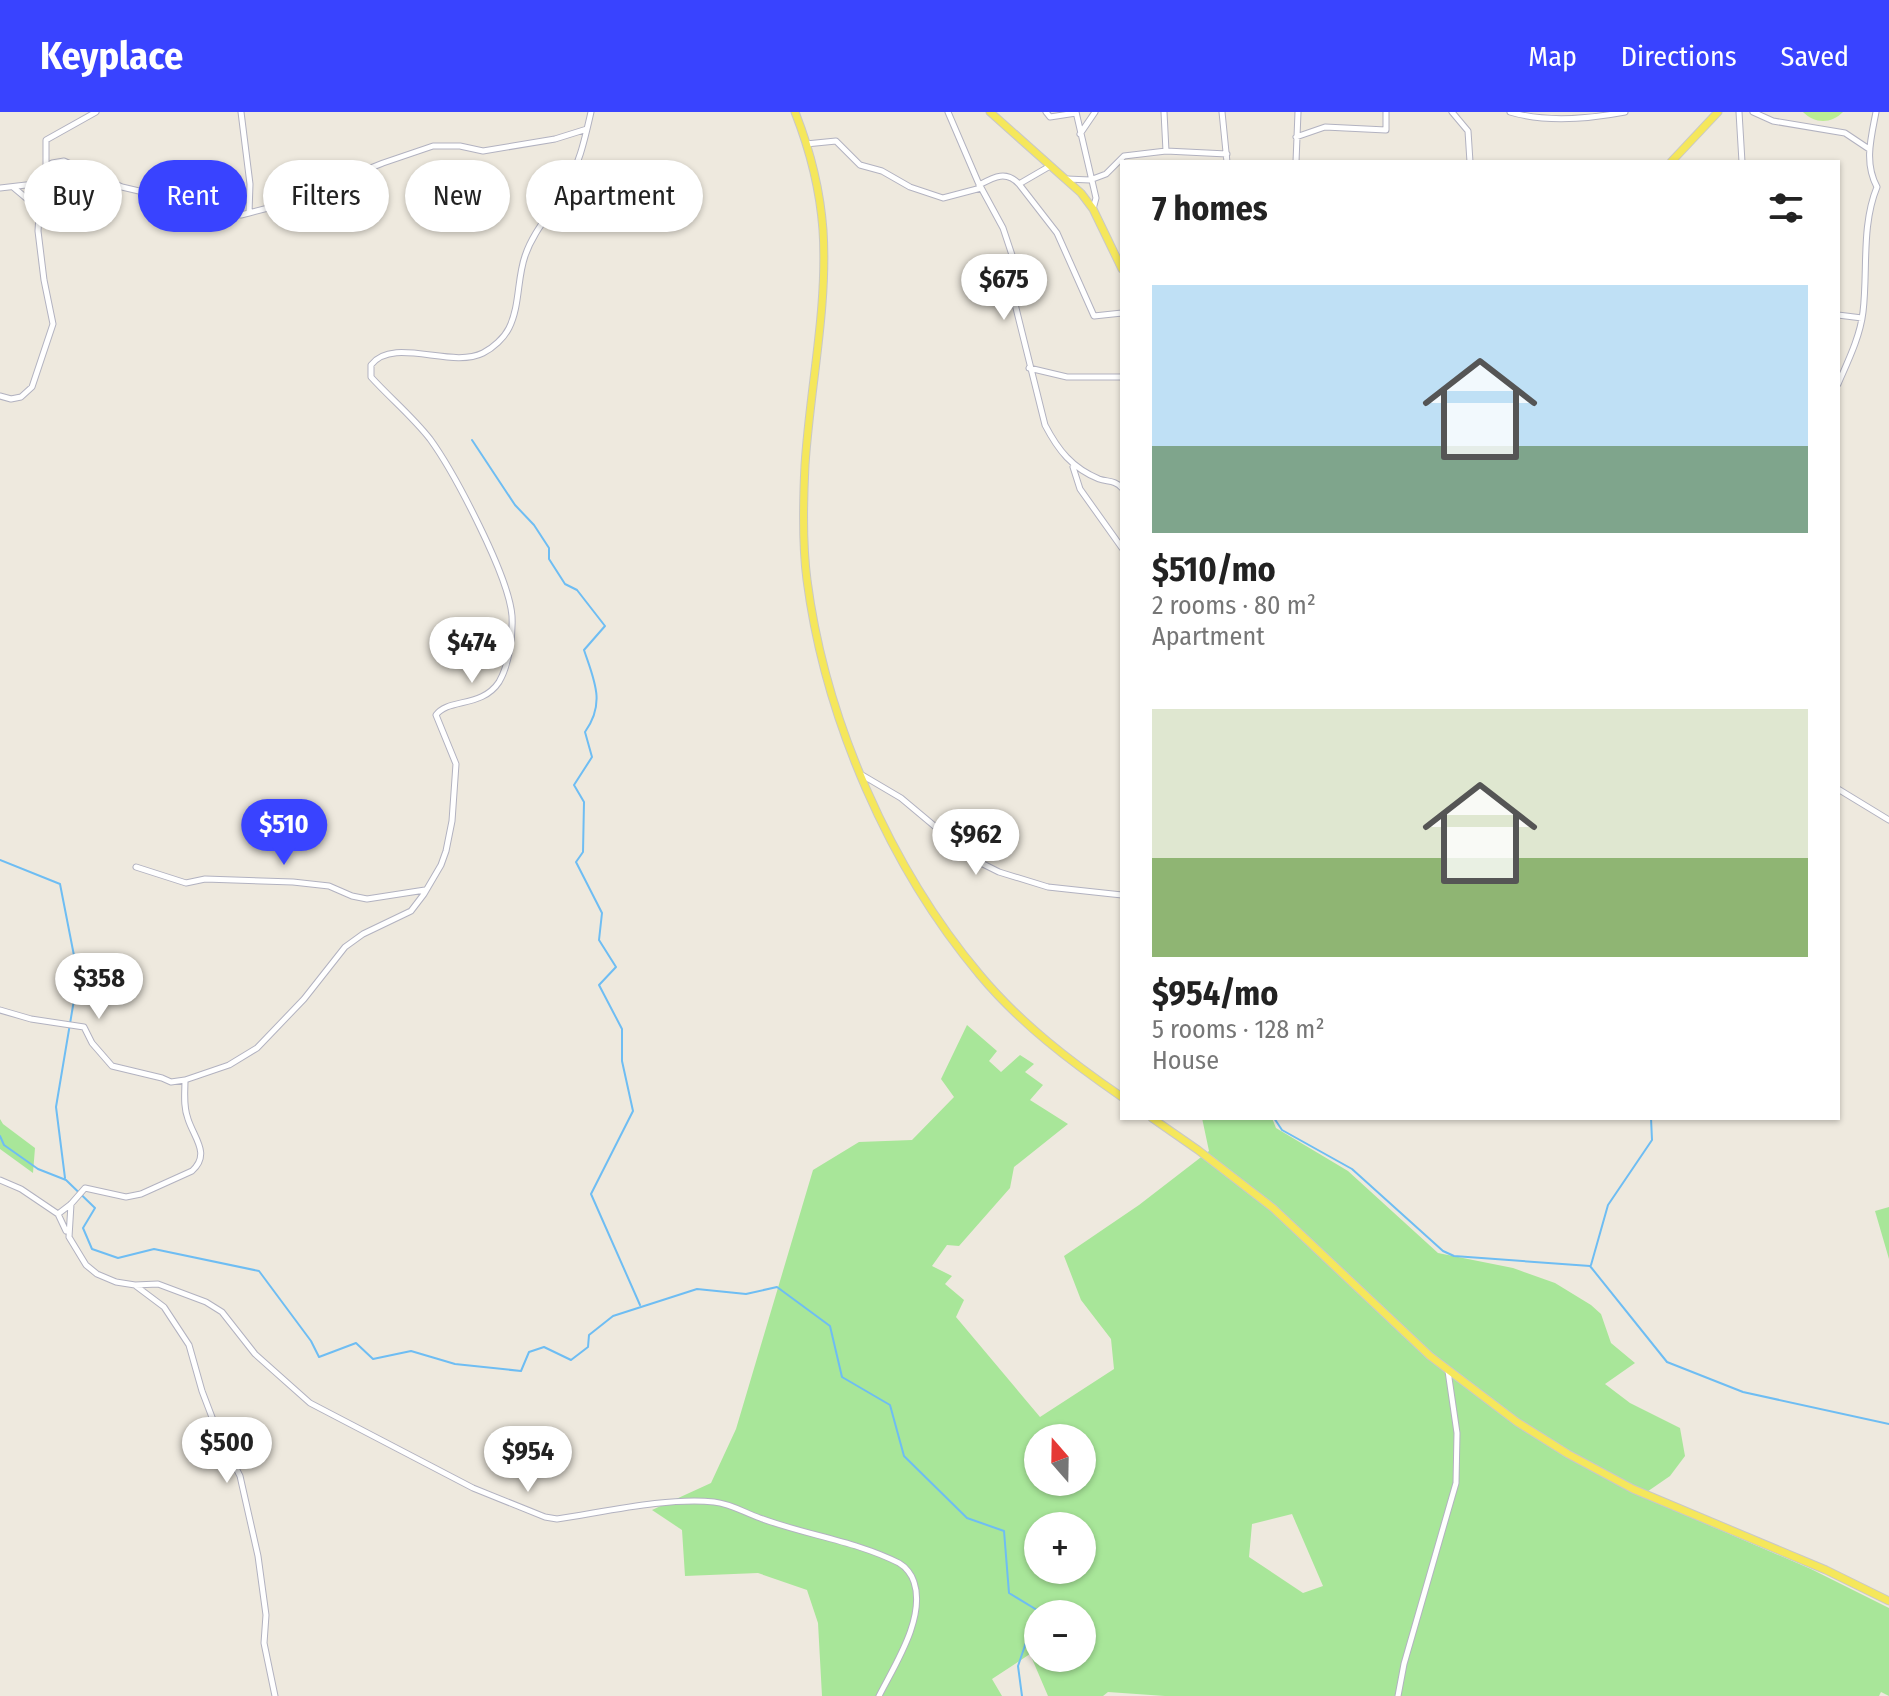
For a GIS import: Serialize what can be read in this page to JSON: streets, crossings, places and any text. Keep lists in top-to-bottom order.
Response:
{
  "north": "top",
  "page": {
    "header": "Keyplace",
    "nav": ["Map", "Directions", "Saved"],
    "chip": [
      "Buy",
      "Rent",
      "Filters",
      "New",
      "Apartment"
    ],
    "heading": "7 homes",
    "price": [
      "$675",
      "$474",
      "$510",
      "$962",
      "$358",
      "$500",
      "$954"
    ],
    "list": [
      {
        "name": "$510/mo",
        "note": "2 rooms · 80 m² · Apartment"
      },
      {
        "name": "$954/mo",
        "note": "5 rooms · 128 m² · House"
      }
    ],
    "map_buttons": ["+", "−"]
  }
}
